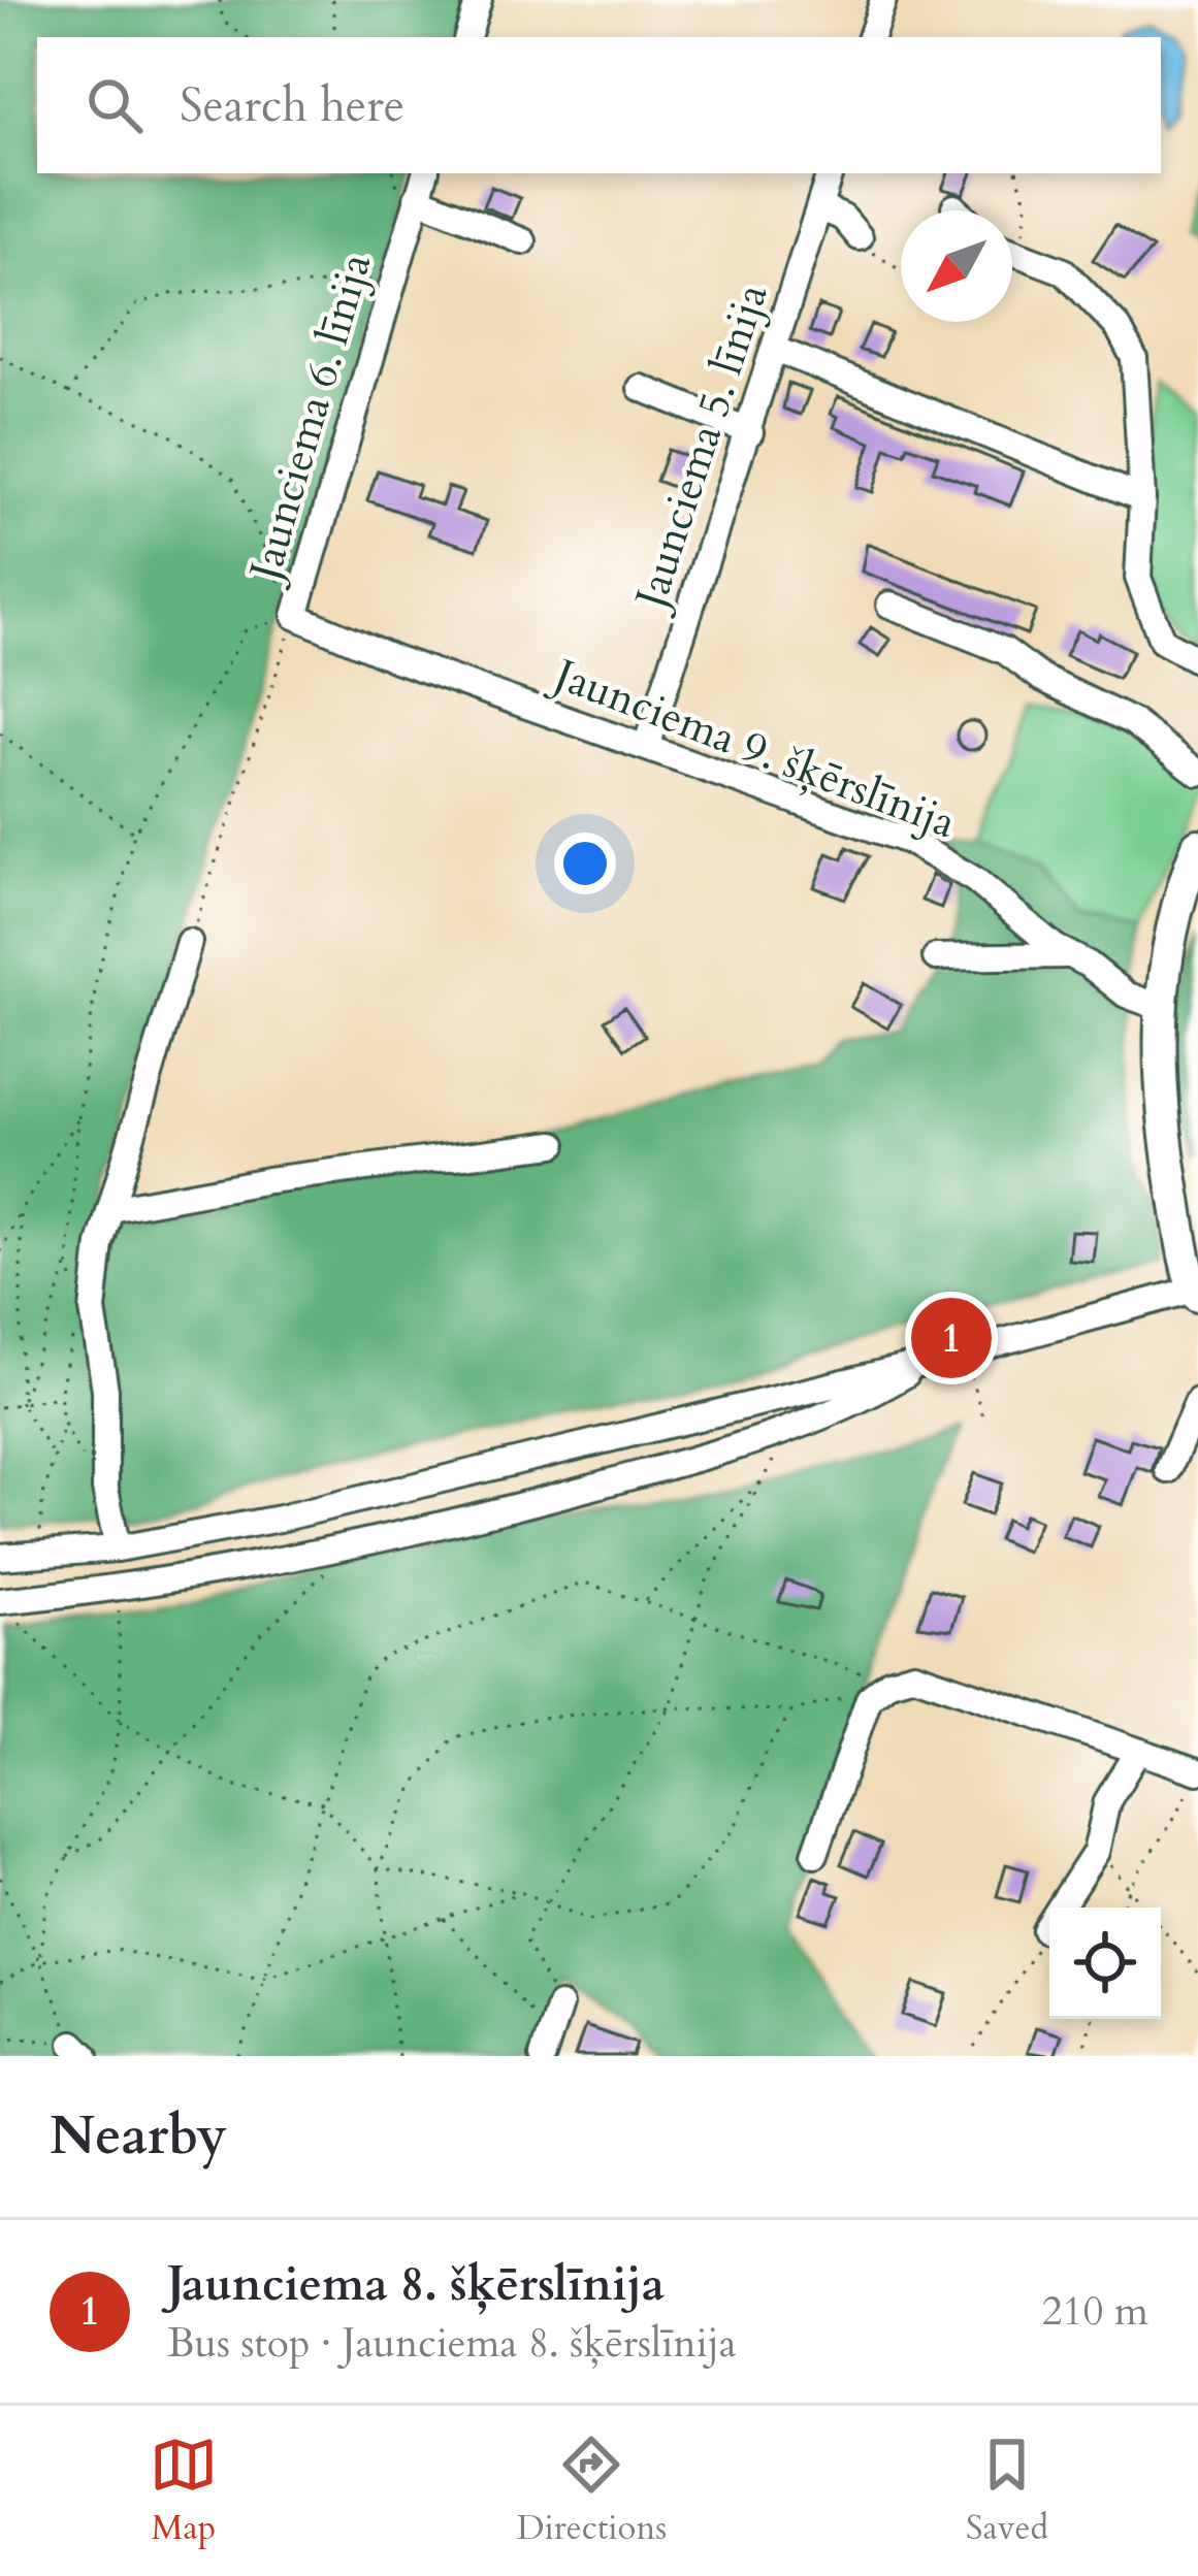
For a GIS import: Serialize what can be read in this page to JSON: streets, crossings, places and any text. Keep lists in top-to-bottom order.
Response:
{
  "streets": {
    "street": ["Jaunciema 6. līnija", "Jaunciema 5. līnija", "Jaunciema 9. šķērslīnija"]
  },
  "crossings": [
    ["Jaunciema 6. līnija", "Jaunciema 9. šķērslīnija"],
    ["Jaunciema 5. līnija", "Jaunciema 9. šķērslīnija"]
  ],
  "north": "bottom left",
  "page": {
    "search": "Search here",
    "pins": "1",
    "heading": "Nearby",
    "list": [
      {
        "mark": "1",
        "name": "Jaunciema 8. šķērslīnija",
        "note": "Bus stop · Jaunciema 8. šķērslīnija",
        "value": "210 m"
      }
    ],
    "nav": ["Map", "Directions", "Saved"]
  }
}
